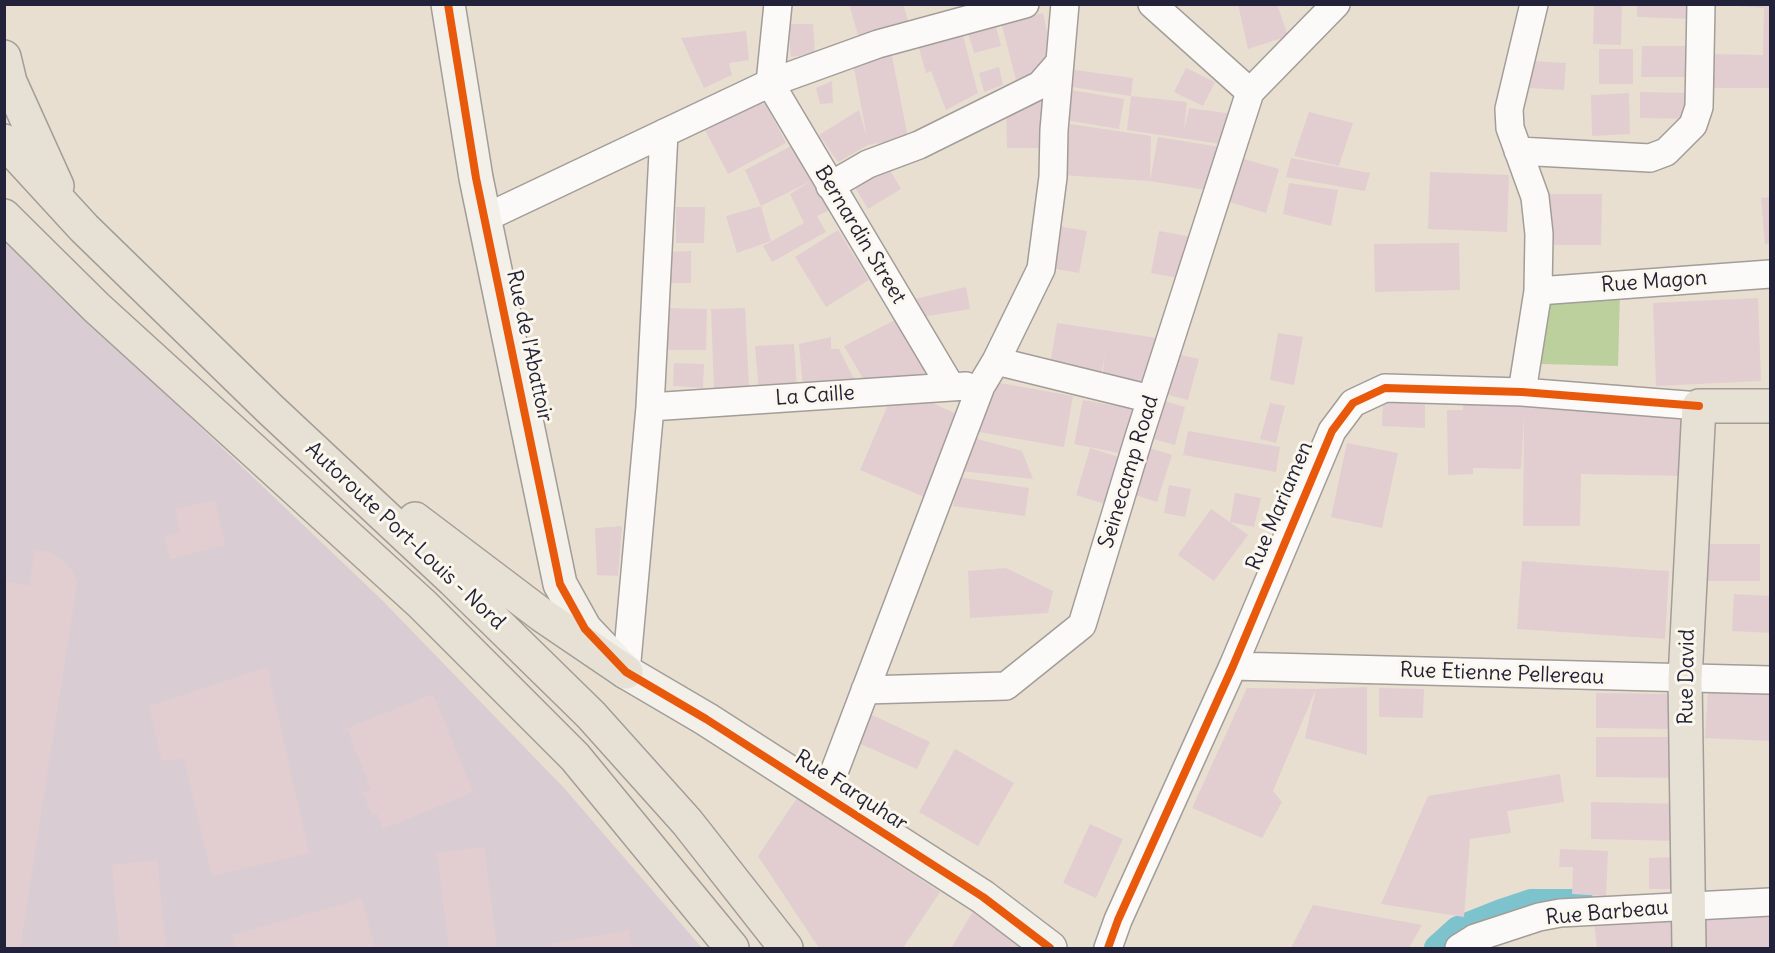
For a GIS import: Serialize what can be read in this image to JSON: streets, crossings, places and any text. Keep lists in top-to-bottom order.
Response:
{
  "streets": {
    "main road": ["Autoroute Port-Louis - Nord", "Rue David"],
    "street": [
      "Bernardin Street",
      "Rue Magon",
      "Rue de l'Abattoir",
      "La Caille",
      "Seinecamp Road",
      "Rue Mariamen",
      "Rue Etienne Pellereau",
      "Rue Farquhar",
      "Rue Barbeau"
    ]
  },
  "crossings": [
    ["Bernardin Street", "La Caille"],
    ["Rue de l'Abattoir", "Rue Farquhar"],
    ["Rue Mariamen", "Rue Etienne Pellereau"],
    ["Rue Mariamen", "Rue David"],
    ["Rue Etienne Pellereau", "Rue David"],
    ["Rue David", "Rue Barbeau"]
  ]
}
